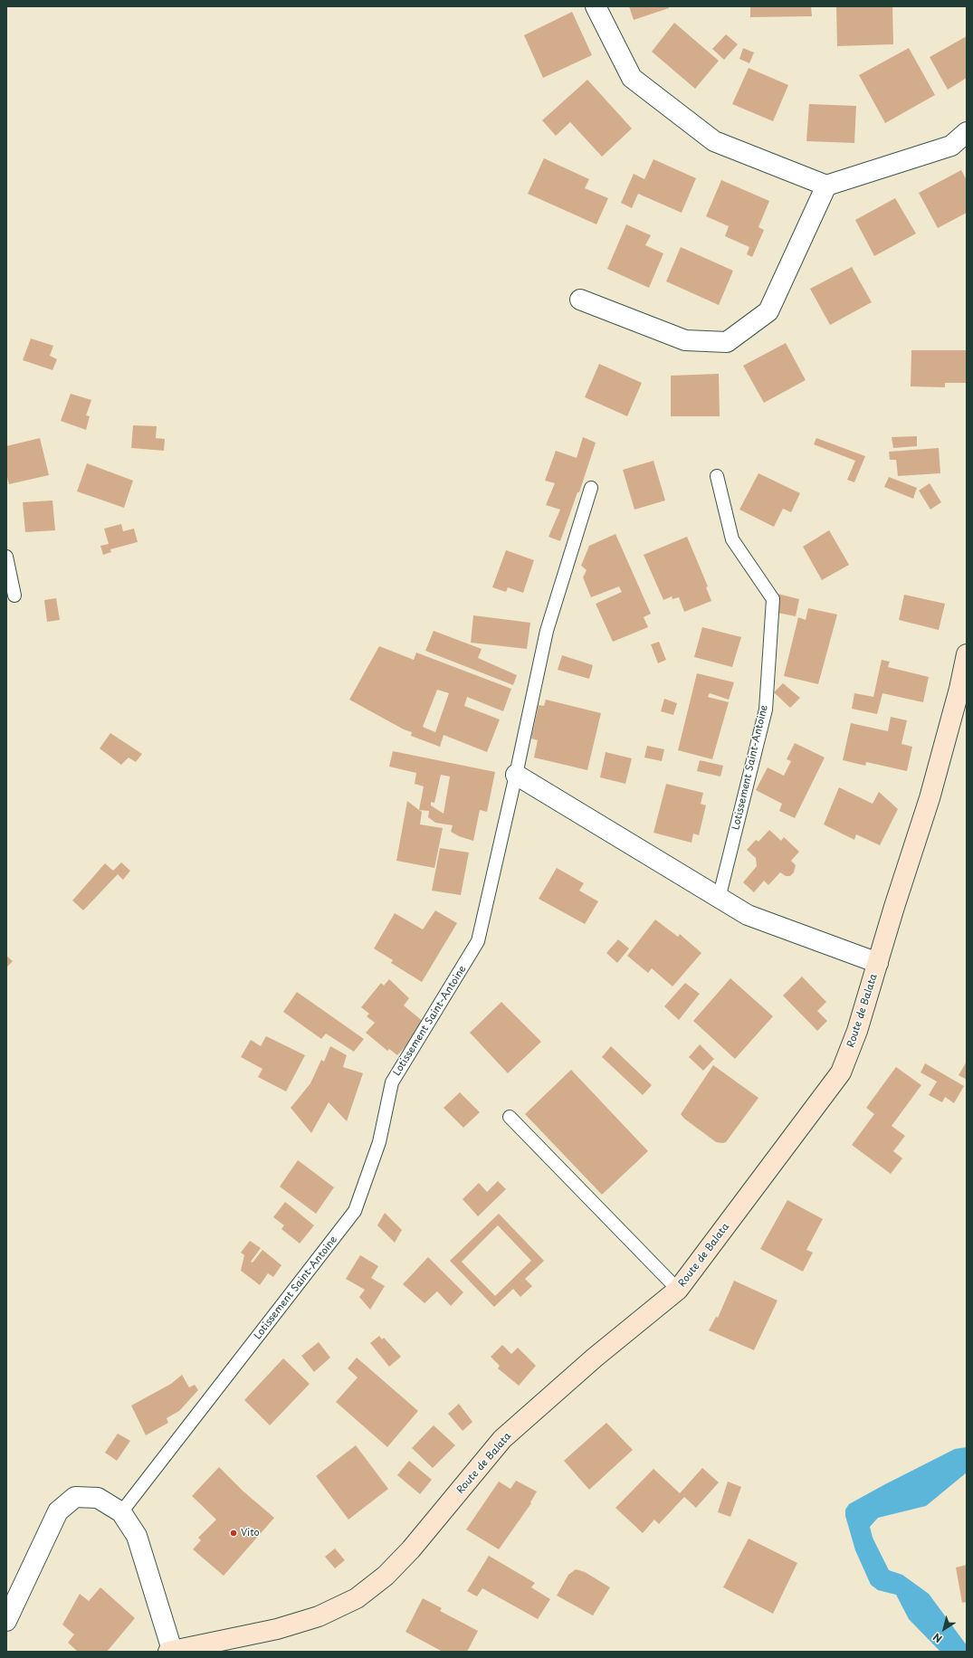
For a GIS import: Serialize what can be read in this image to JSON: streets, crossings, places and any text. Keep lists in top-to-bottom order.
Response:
{
  "streets": {
    "main road": ["Route de Balata"],
    "lane": ["Lotissement Saint-Antoine"]
  },
  "places": ["Vito"],
  "north": "bottom left"
}
